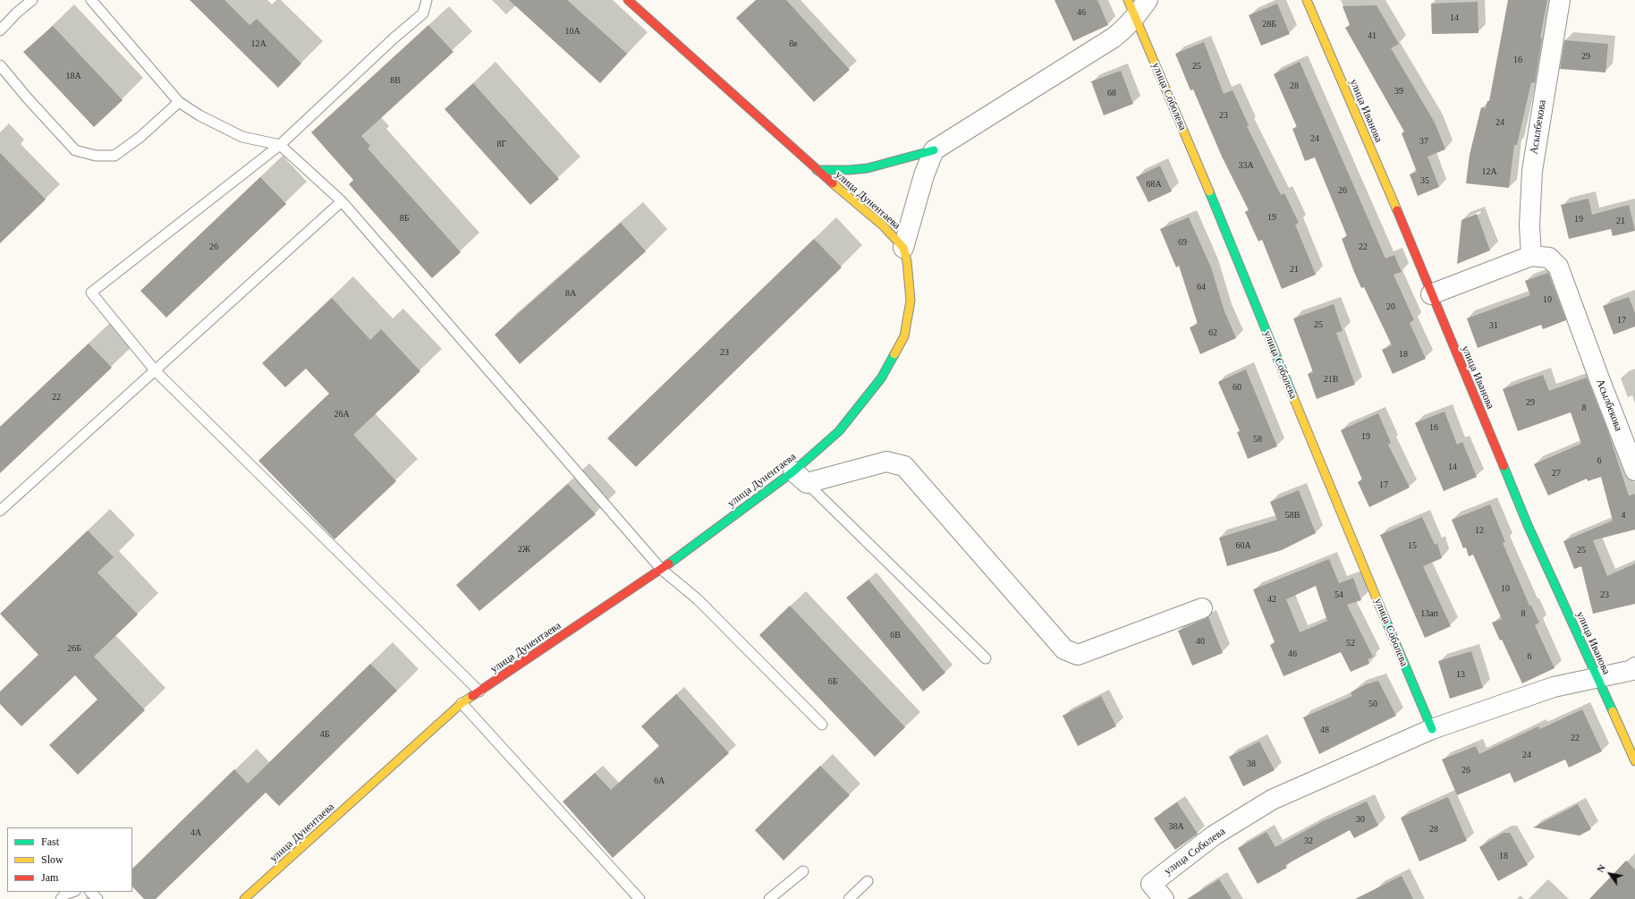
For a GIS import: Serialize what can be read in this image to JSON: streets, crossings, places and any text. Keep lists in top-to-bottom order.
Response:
{
  "streets": {
    "street": [
      "улица Соболева",
      "улица Иванова",
      "Асылбекова",
      "улица Дунентаева"
    ]
  },
  "crossings": [
    ["улица Соболева", "улица Иванова"],
    ["улица Иванова", "Асылбекова"]
  ],
  "house_numbers": [
    "46",
    "14",
    "28Б",
    "10А",
    "41",
    "12А",
    "8е",
    "29",
    "16",
    "25",
    "18А",
    "8В",
    "28",
    "39",
    "68",
    "23",
    "24",
    "24",
    "37",
    "8Г",
    "33А",
    "12А",
    "35",
    "68А",
    "26",
    "19",
    "8Б",
    "19",
    "21",
    "69",
    "26",
    "22",
    "21",
    "64",
    "8А",
    "10",
    "20",
    "17",
    "25",
    "31",
    "62",
    "2З",
    "18",
    "21В",
    "60",
    "22",
    "29",
    "8",
    "26А",
    "16",
    "19",
    "58",
    "6",
    "14",
    "27",
    "17",
    "58В",
    "4",
    "12",
    "60А",
    "15",
    "2Ж",
    "25",
    "10",
    "54",
    "23",
    "42",
    "13ап",
    "8",
    "6В",
    "40",
    "52",
    "26Б",
    "46",
    "6",
    "13",
    "6Б",
    "50",
    "48",
    "4Б",
    "22",
    "24",
    "38",
    "26",
    "6А",
    "30",
    "38А",
    "28",
    "4А",
    "32",
    "18"
  ],
  "legend": ["Fast", "Slow", "Jam"],
  "north": "top left"
}
